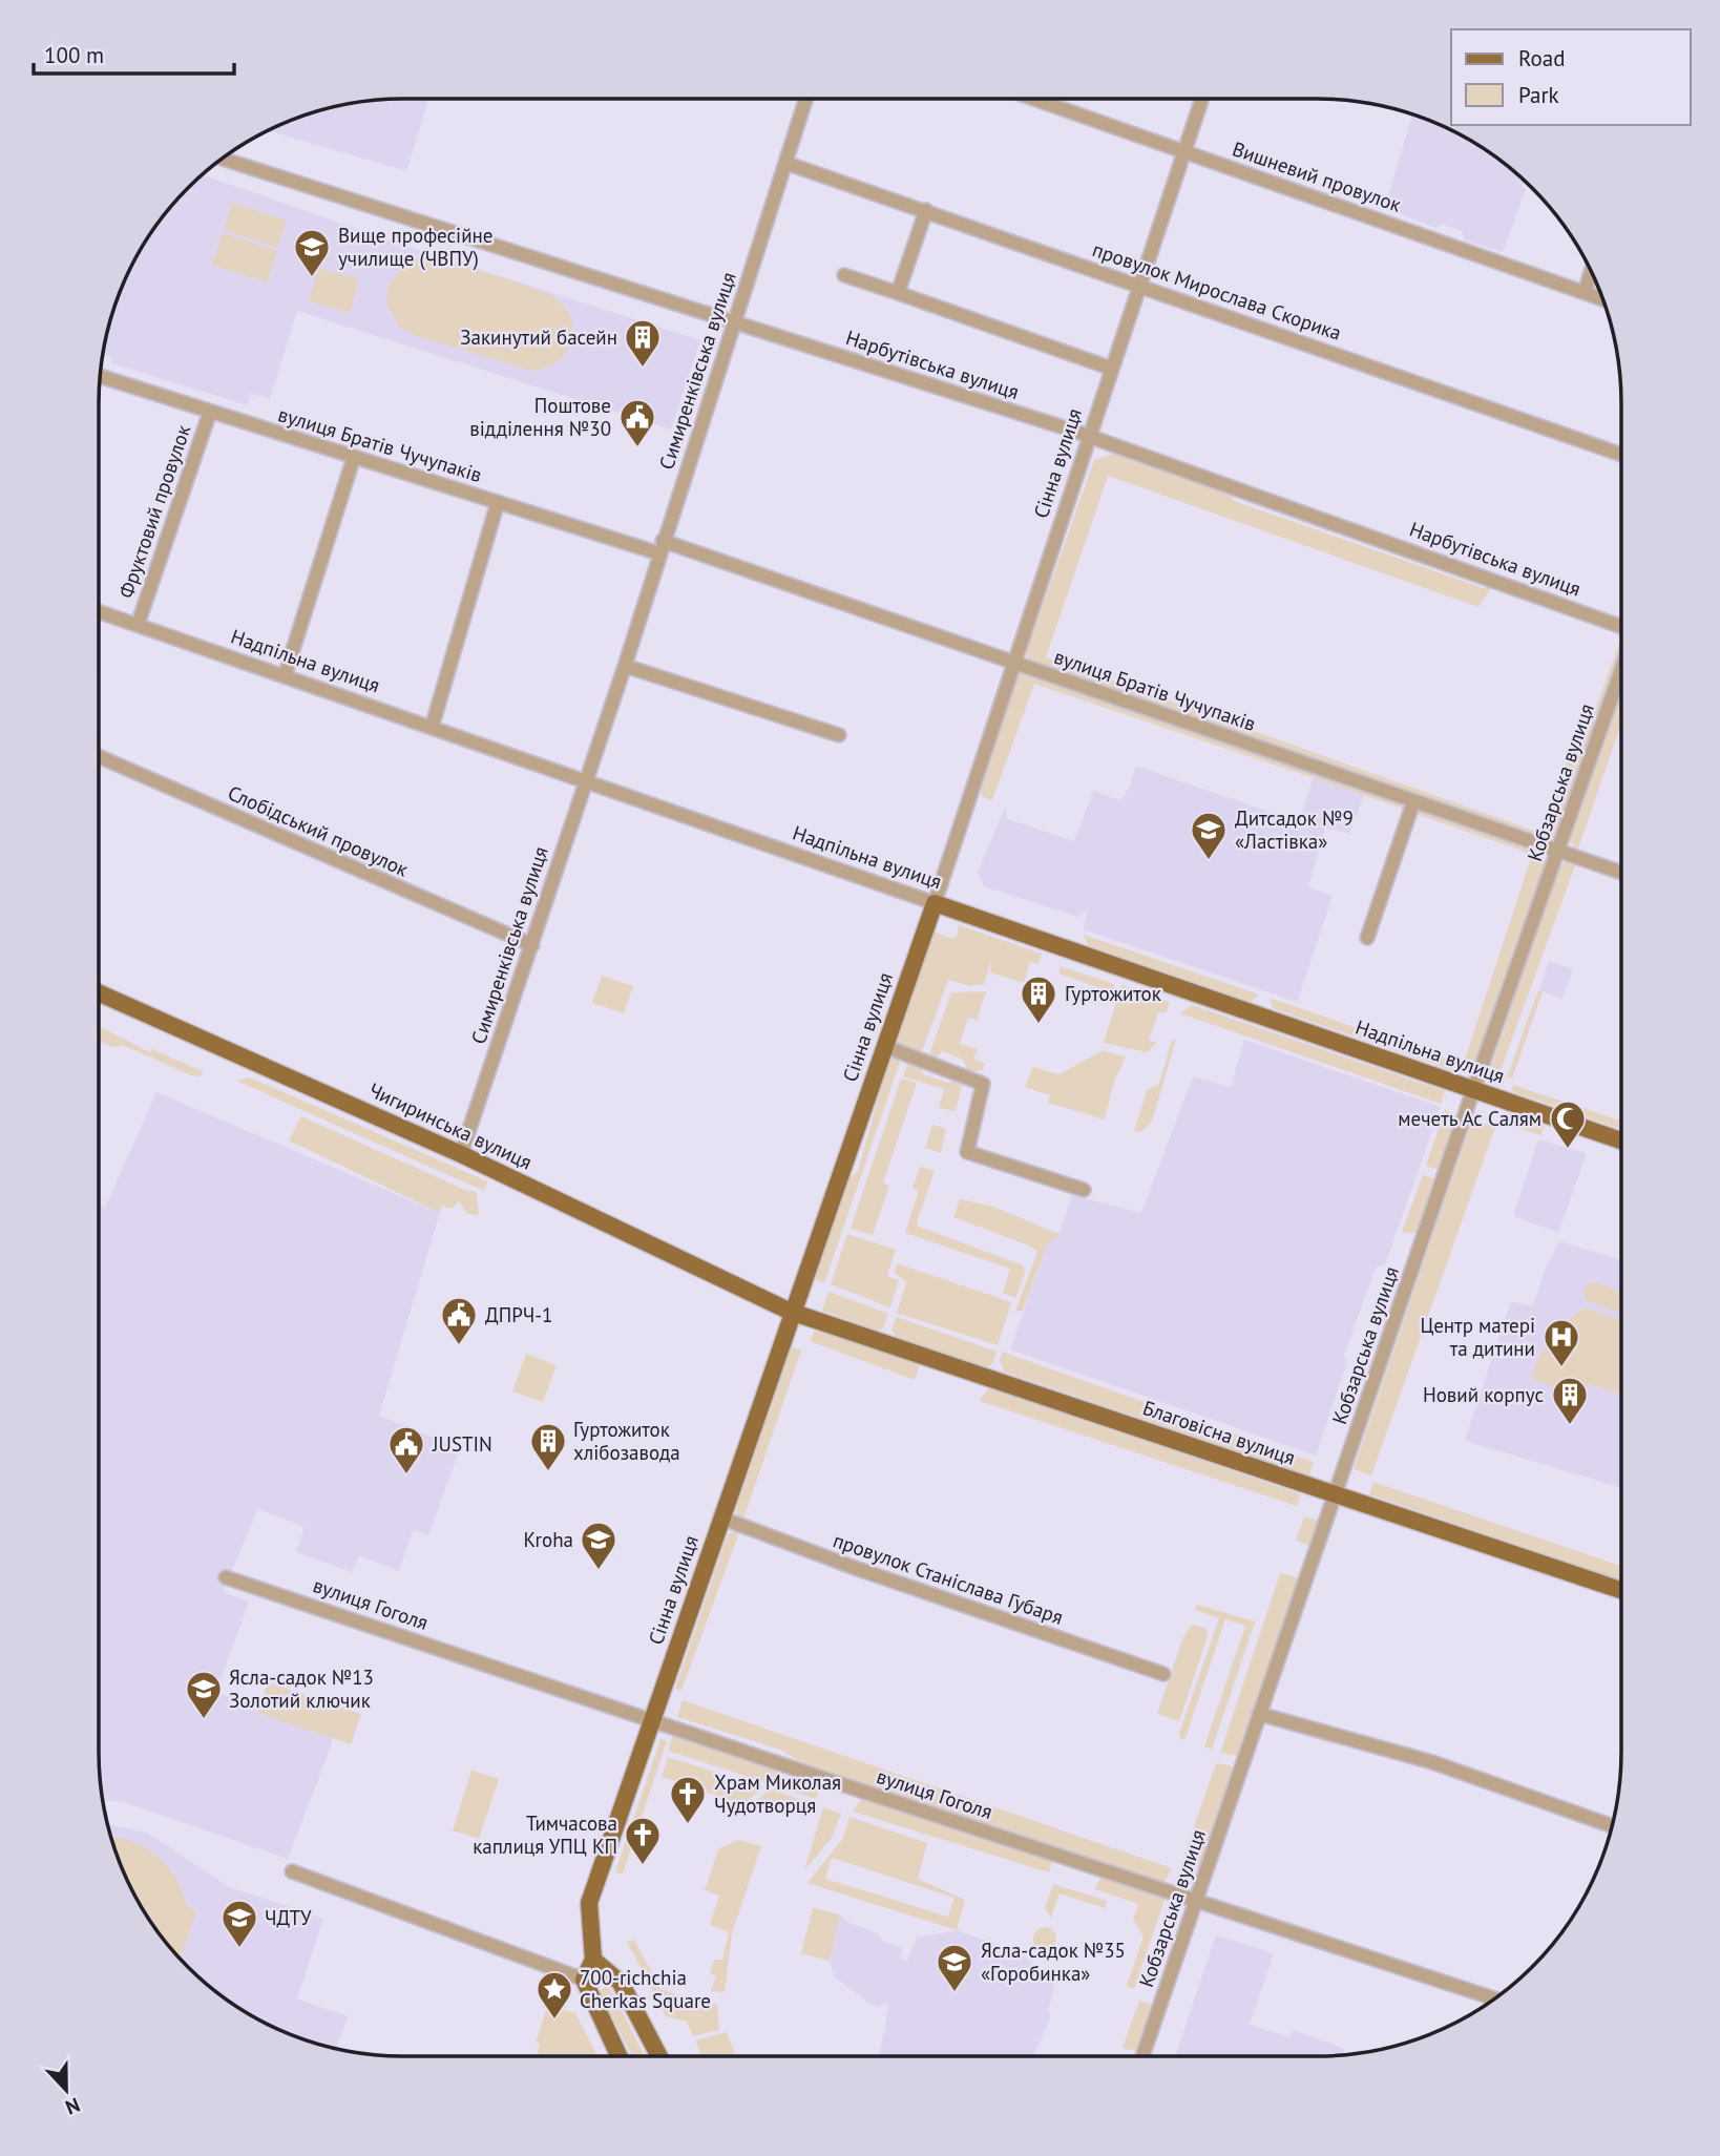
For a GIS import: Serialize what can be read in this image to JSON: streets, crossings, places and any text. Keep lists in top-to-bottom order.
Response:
{
  "streets": {
    "main road": [
      "Сінна вулиця",
      "Надпільна вулиця",
      "Чигиринська вулиця",
      "Благовісна вулиця"
    ],
    "street": [
      "Вишневий провулок",
      "провулок Мирослава Скорика",
      "Нарбутівська вулиця",
      "Симиренківська вулиця",
      "вулиця Братів Чучупаків",
      "Фруктовий провулок",
      "Кобзарська вулиця",
      "Слобідський провулок",
      "провулок Станіслава Губаря",
      "вулиця Гоголя"
    ]
  },
  "crossings": [
    ["Вишневий провулок", "Сінна вулиця"],
    ["провулок Мирослава Скорика", "Симиренківська вулиця"],
    ["провулок Мирослава Скорика", "Сінна вулиця"],
    ["Нарбутівська вулиця", "Симиренківська вулиця"],
    ["Нарбутівська вулиця", "Сінна вулиця"],
    ["Симиренківська вулиця", "вулиця Братів Чучупаків"],
    ["Симиренківська вулиця", "Надпільна вулиця"],
    ["Симиренківська вулиця", "Слобідський провулок"],
    ["Симиренківська вулиця", "Чигиринська вулиця"],
    ["вулиця Братів Чучупаків", "Сінна вулиця"],
    ["вулиця Братів Чучупаків", "Фруктовий провулок"],
    ["вулиця Братів Чучупаків", "Кобзарська вулиця"],
    ["Сінна вулиця", "Надпільна вулиця"],
    ["Сінна вулиця", "Чигиринська вулиця"],
    ["Сінна вулиця", "Благовісна вулиця"],
    ["Сінна вулиця", "провулок Станіслава Губаря"],
    ["Сінна вулиця", "вулиця Гоголя"],
    ["Фруктовий провулок", "Надпільна вулиця"],
    ["Надпільна вулиця", "Кобзарська вулиця"],
    ["Кобзарська вулиця", "Благовісна вулиця"],
    ["Кобзарська вулиця", "вулиця Гоголя"],
    ["Чигиринська вулиця", "Благовісна вулиця"]
  ],
  "places": {
    "school or university": [
      "Вище професійне училище (ЧВПУ)",
      "Дитсадок №9 «Ластівка»",
      "Kroha",
      "Ясла-садок №13 Золотий ключик",
      "ЧДТУ",
      "Ясла-садок №35 «Горобинка»"
    ],
    "building": [
      "Закинутий басейн",
      "Гуртожиток",
      "Новий корпус",
      "Гуртожиток хлібозавода"
    ],
    "public building": ["Поштове відділення №30", "ДПРЧ-1", "JUSTIN"],
    "mosque": ["мечеть Ас Салям"],
    "hospital": ["Центр матері та дитини"],
    "church": ["Храм Миколая Чудотворця", "Тимчасова каплиця УПЦ КП"],
    "place": ["700-richchia Cherkas Square"]
  },
  "legend": ["Road", "Park"],
  "scale_bar": "100 m",
  "north": "bottom"
}
